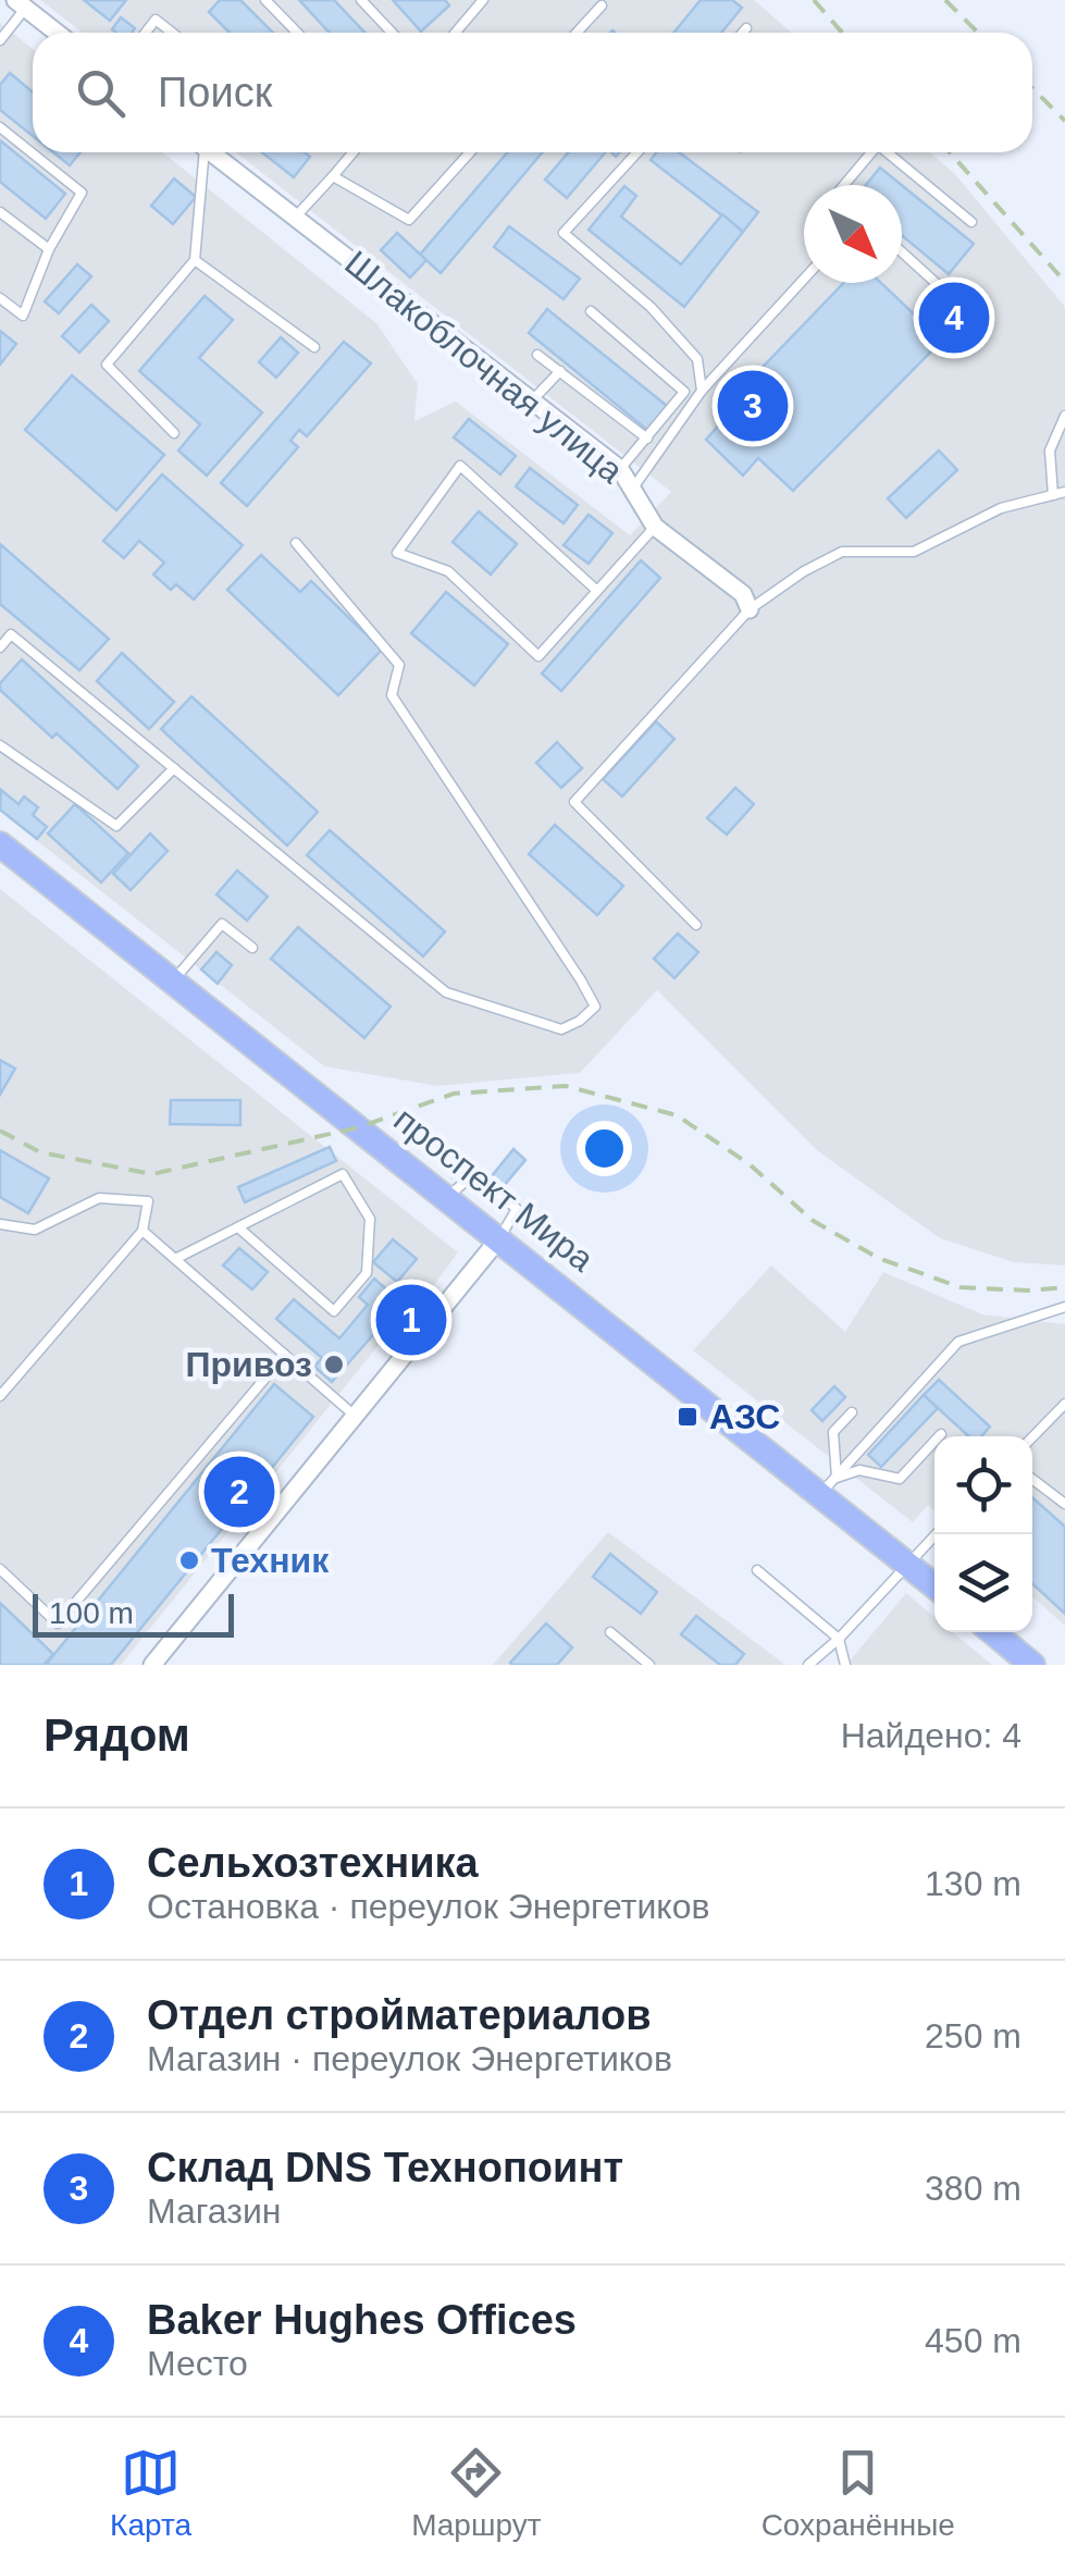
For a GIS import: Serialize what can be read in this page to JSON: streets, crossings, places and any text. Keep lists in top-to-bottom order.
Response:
{
  "streets": {
    "main road": ["проспект Мира"],
    "street": ["Шлакоблочная улица"]
  },
  "places": {
    "other": ["Привоз", "Техник"],
    "transit": ["АЗС"]
  },
  "scale_bar": "100 m",
  "north": "bottom right",
  "page": {
    "search": "Поиск",
    "pins": [
      "4",
      "3",
      "1",
      "2"
    ],
    "scale": "100 m",
    "heading": ["Рядом", "Найдено: 4"],
    "list": [
      {
        "mark": "1",
        "name": "Сельхозтехника",
        "note": "Остановка · переулок Энергетиков",
        "value": "130 m"
      },
      {
        "mark": "2",
        "name": "Отдел стройматериалов",
        "note": "Магазин · переулок Энергетиков",
        "value": "250 m"
      },
      {
        "mark": "3",
        "name": "Склад DNS Технопоинт",
        "note": "Магазин",
        "value": "380 m"
      },
      {
        "mark": "4",
        "name": "Baker Hughes Offices",
        "note": "Место",
        "value": "450 m"
      }
    ],
    "nav": ["Карта", "Маршрут", "Сохранённые"]
  }
}
